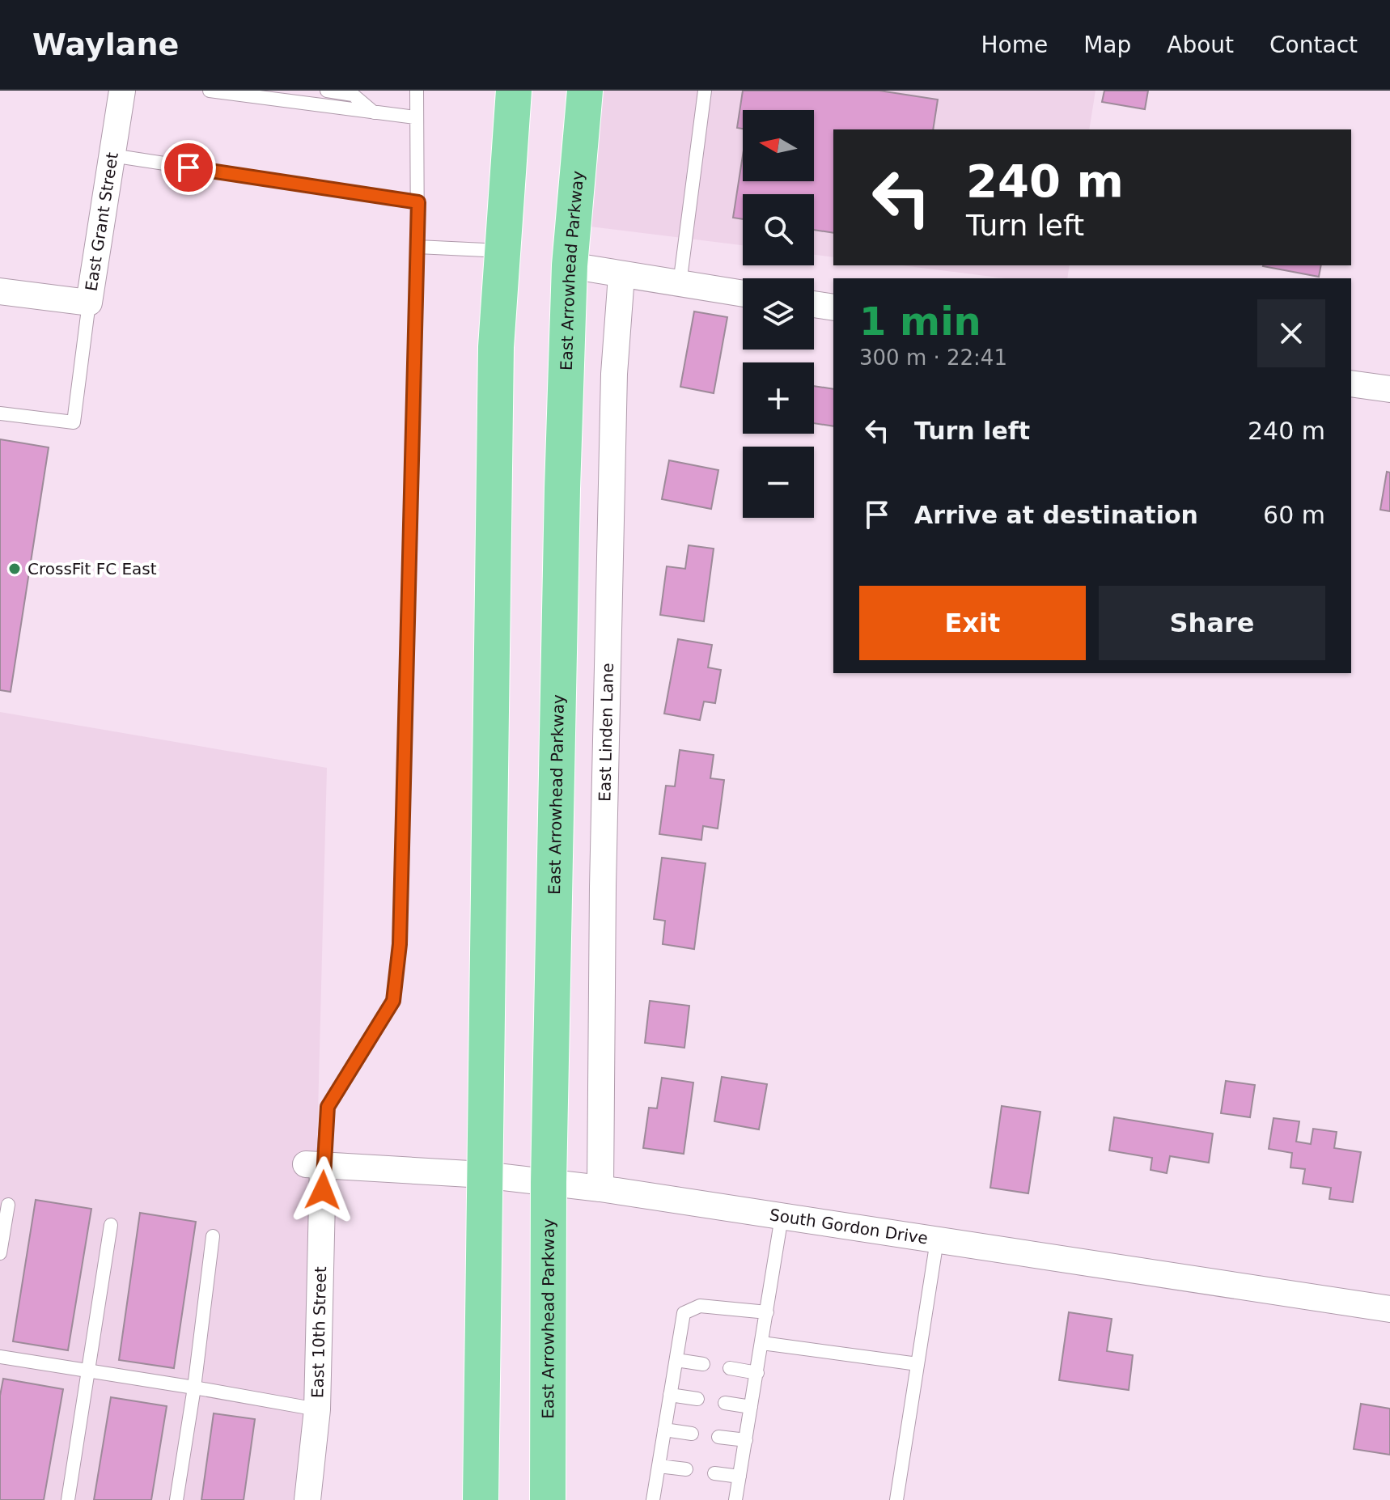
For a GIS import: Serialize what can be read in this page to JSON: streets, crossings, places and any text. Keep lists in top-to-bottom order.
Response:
{
  "streets": {
    "main road": ["East Arrowhead Parkway"],
    "street": [
      "East Grant Street",
      "East Linden Lane",
      "South Gordon Drive",
      "East 10th Street"
    ]
  },
  "crossings": [
    ["East Arrowhead Parkway", "South Gordon Drive"],
    ["East Linden Lane", "South Gordon Drive"],
    ["South Gordon Drive", "East 10th Street"]
  ],
  "places": ["CrossFit FC East"],
  "north": "left",
  "page": {
    "header": "Waylane",
    "nav": [
      "Home",
      "Map",
      "About",
      "Contact"
    ],
    "map_buttons": ["+", "−"],
    "turn": ["240 m", "Turn left"],
    "heading": ["1 min", "300 m · 22:41"],
    "list": [
      {
        "name": "Turn left",
        "value": "240 m"
      },
      {
        "name": "Arrive at destination",
        "value": "60 m"
      }
    ],
    "buttons": ["Exit", "Share"]
  }
}
